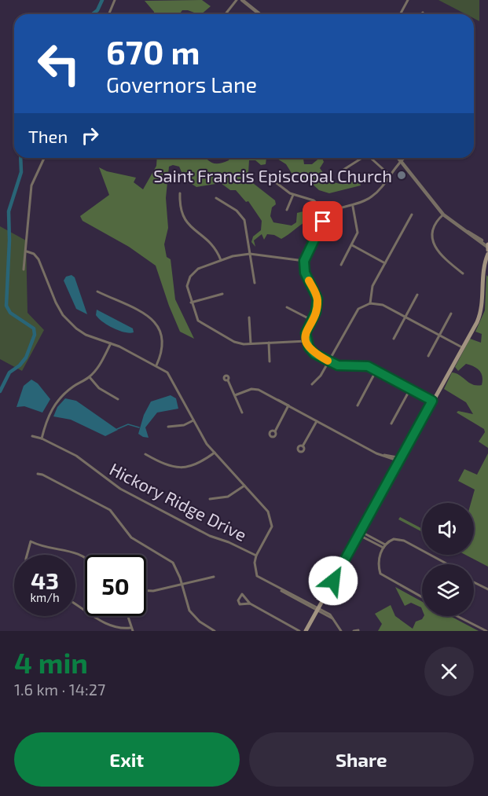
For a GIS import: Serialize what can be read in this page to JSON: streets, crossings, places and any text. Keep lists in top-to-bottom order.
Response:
{
  "streets": {
    "street": ["Hickory Ridge Drive"]
  },
  "places": ["Saint Francis Episcopal Church"],
  "page": {
    "turn": ["670 m", "Governors Lane"],
    "then": "Then",
    "speed": "43 km/h",
    "limit": "50",
    "heading": ["4 min", "1.6 km · 14:27"],
    "buttons": ["Exit", "Share"]
  }
}
